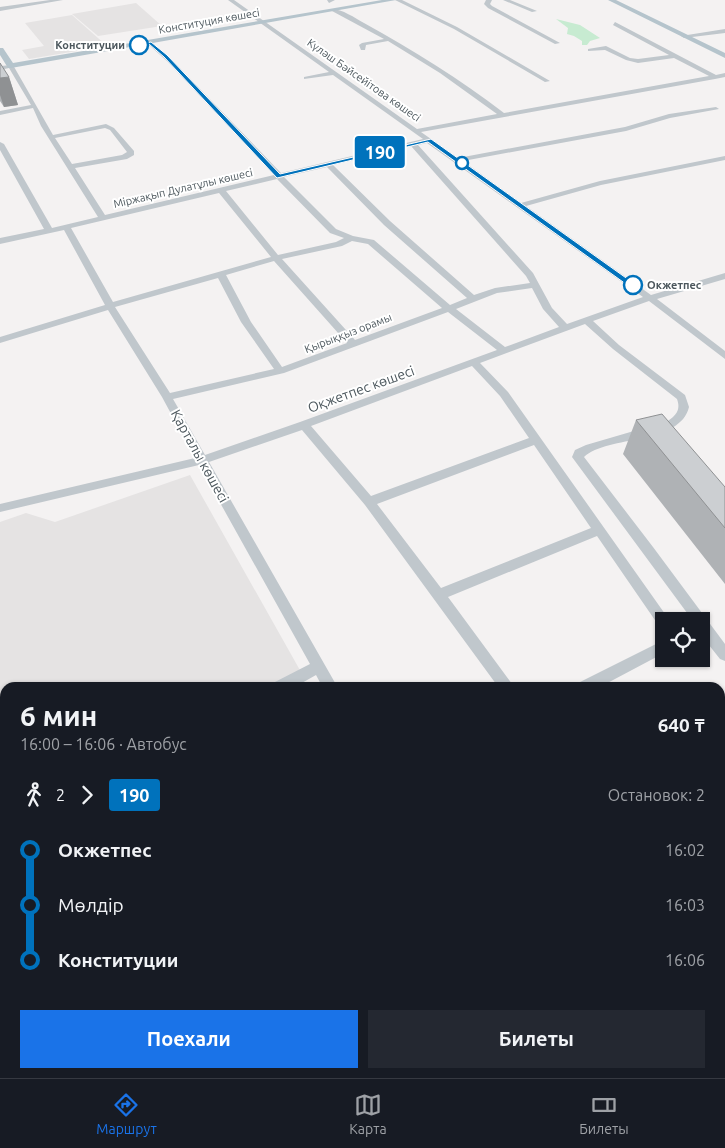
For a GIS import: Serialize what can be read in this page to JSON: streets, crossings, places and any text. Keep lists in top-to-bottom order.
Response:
{
  "streets": {
    "main road": ["Конституция көшесі"],
    "street": [
      "Күләш Бәйсейітова көшесі",
      "Міржақып Дулатұлы көшесі",
      "Қырыққыз орамы",
      "Оқжетпес көшесі",
      "Қарталы көшесі"
    ]
  },
  "crossings": [
    ["Конституция көшесі", "Күләш Бәйсейітова көшесі"],
    ["Күләш Бәйсейітова көшесі", "Міржақып Дулатұлы көшесі"],
    ["Күләш Бәйсейітова көшесі", "Оқжетпес көшесі"],
    ["Міржақып Дулатұлы көшесі", "Қарталы көшесі"],
    ["Қырыққыз орамы", "Қарталы көшесі"],
    ["Оқжетпес көшесі", "Қарталы көшесі"]
  ],
  "places": ["Конституции", "Окжетпес"],
  "lines": ["bus line 190"],
  "page": {
    "on_map": "190",
    "heading": ["6 мин", "16:00 – 16:06 · Автобус", "640 ₸"],
    "legs": ["2", "190", "Остановок: 2"],
    "list": [
      {
        "name": "Окжетпес",
        "value": "16:02"
      },
      {
        "name": "Мөлдiр",
        "value": "16:03"
      },
      {
        "name": "Конституции",
        "value": "16:06"
      }
    ],
    "buttons": ["Поехали", "Билеты"],
    "tabs": ["Маршрут", "Карта", "Билеты"]
  }
}
